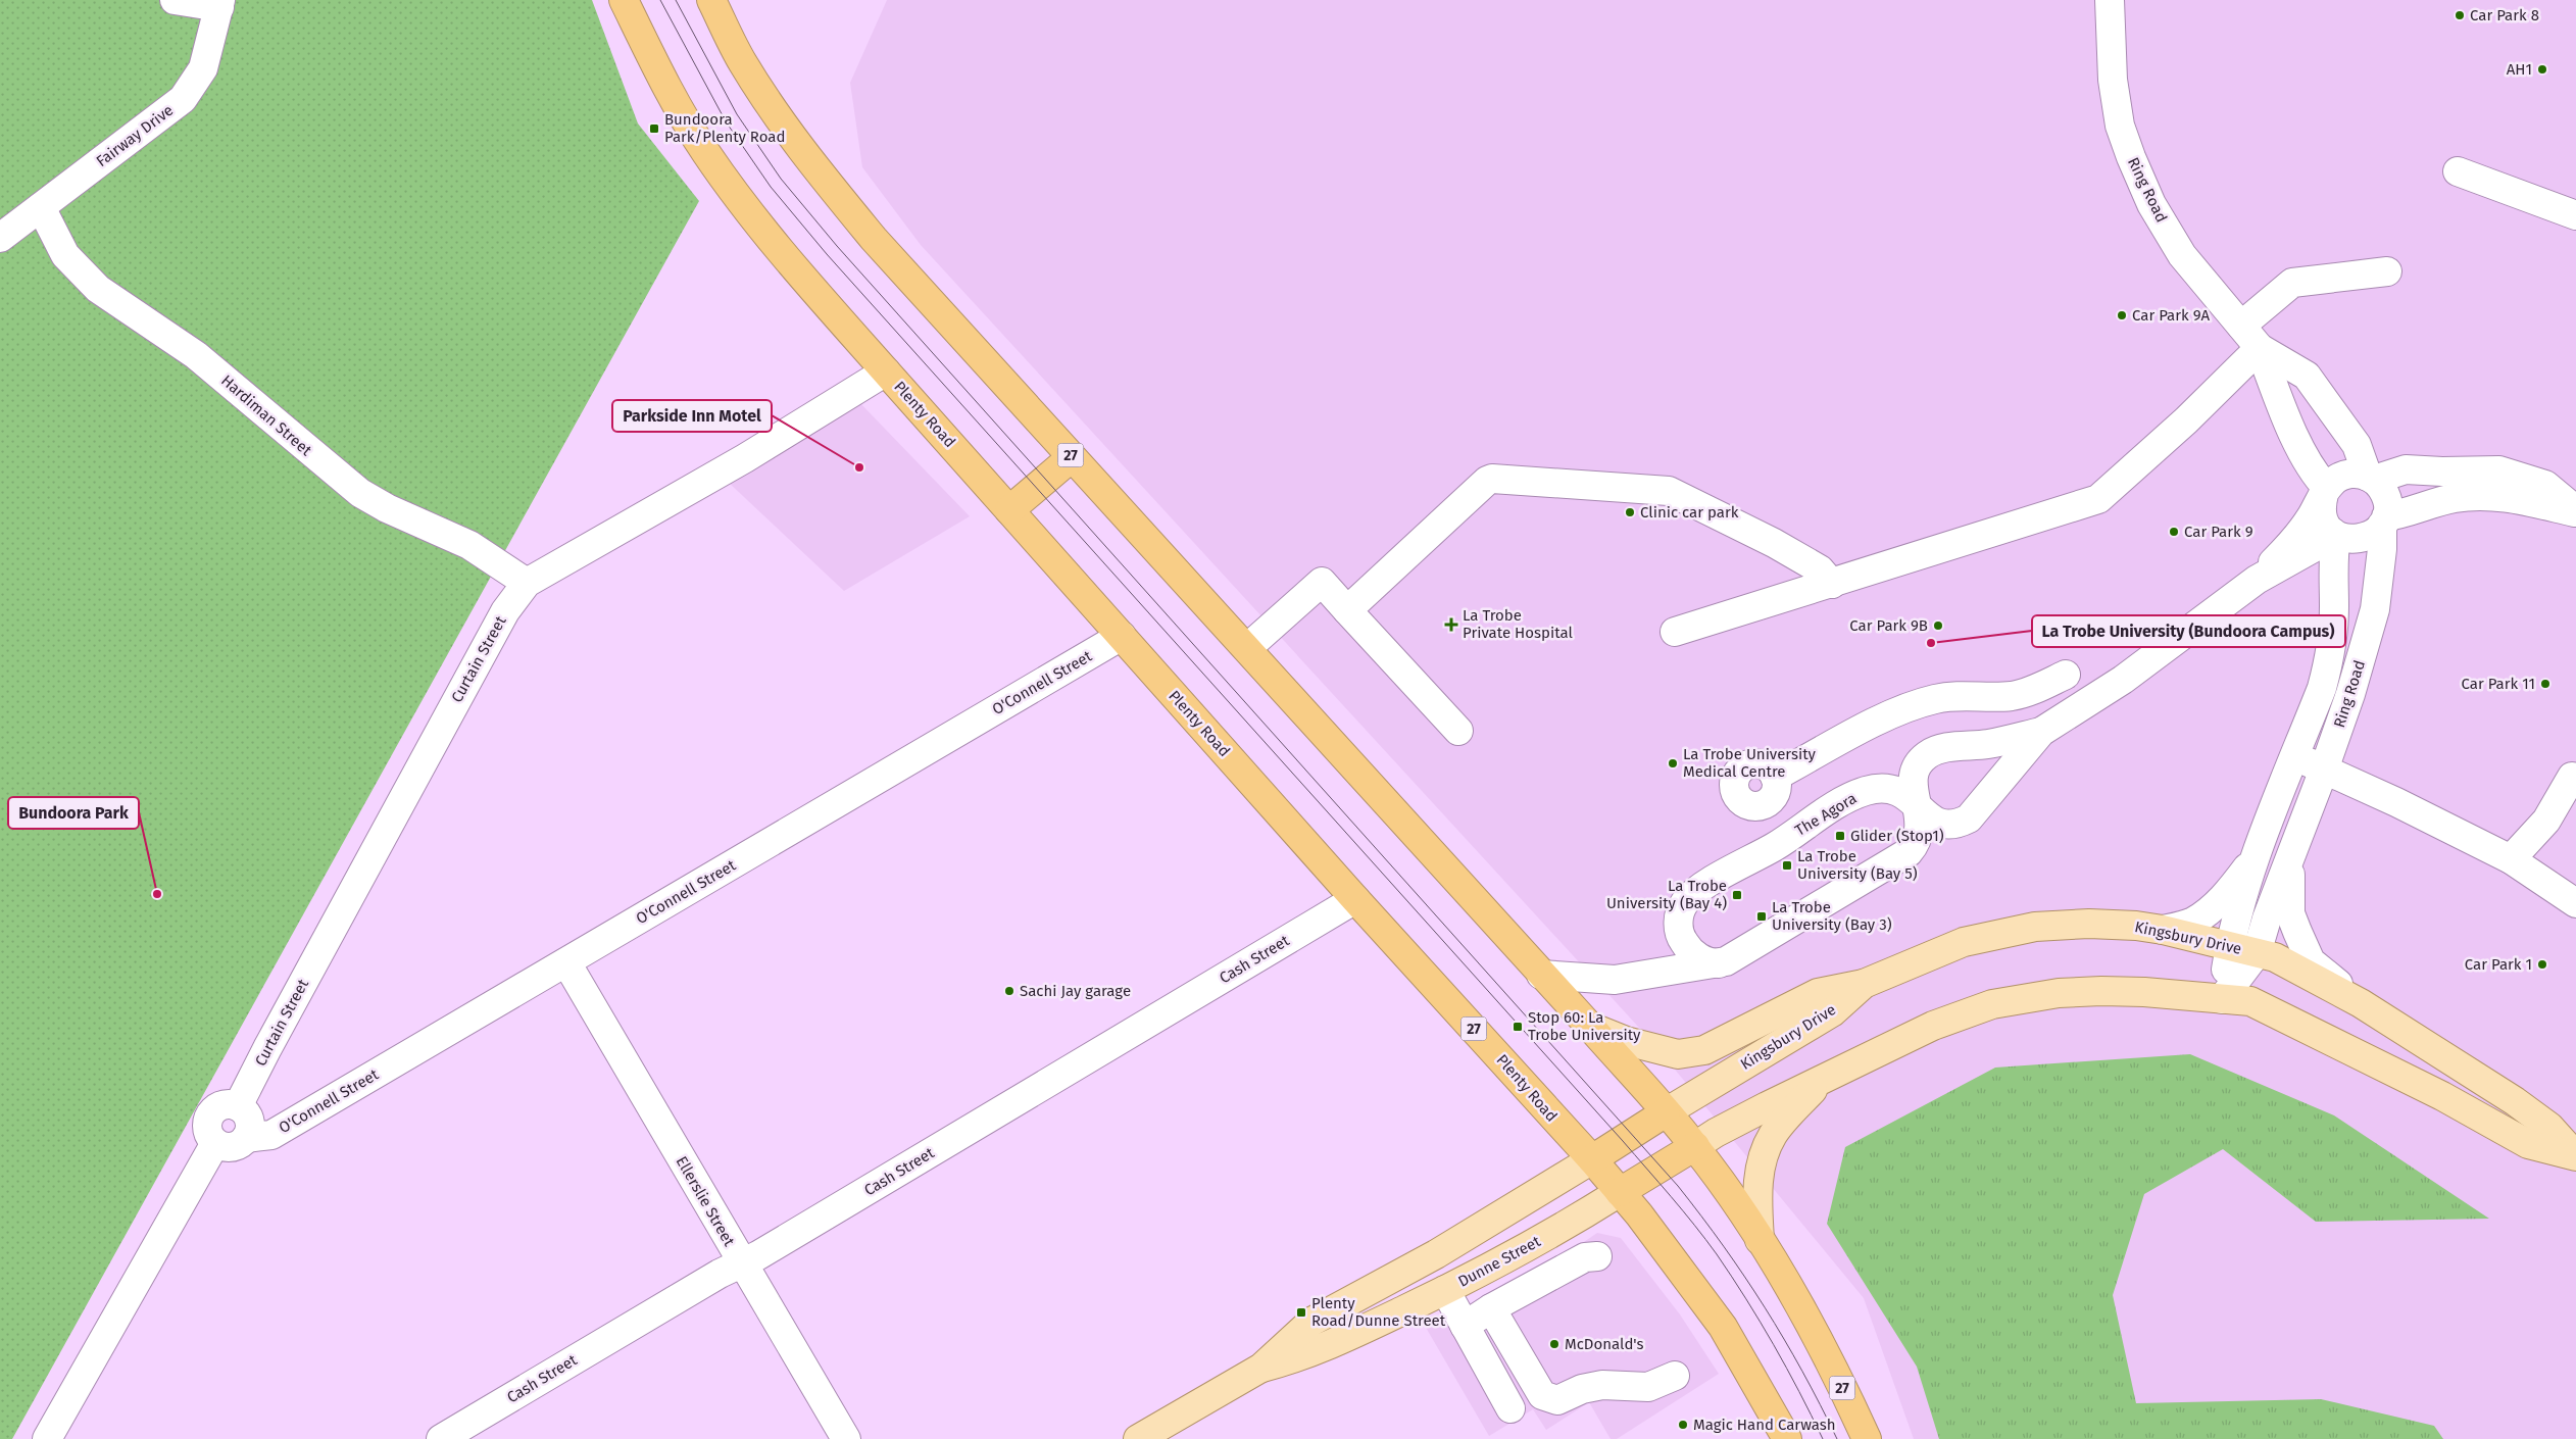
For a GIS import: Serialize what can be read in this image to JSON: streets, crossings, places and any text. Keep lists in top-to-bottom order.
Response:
{
  "streets": {
    "highway": ["Plenty Road", "27"],
    "main road": ["Kingsbury Drive", "Dunne Street"],
    "street": [
      "Fairway Drive",
      "Ring Road",
      "Hardiman Street",
      "Curtain Street",
      "O'Connell Street",
      "The Agora",
      "Cash Street",
      "Ellerslie Street"
    ]
  },
  "crossings": [
    ["Fairway Drive", "Hardiman Street"],
    ["Ring Road", "Kingsbury Drive"],
    ["Plenty Road", "Curtain Street"],
    ["Plenty Road", "O'Connell Street"],
    ["Plenty Road", "Cash Street"],
    ["Plenty Road", "Dunne Street"],
    ["Hardiman Street", "Curtain Street"],
    ["27", "Kingsbury Drive"],
    ["Curtain Street", "O'Connell Street"],
    ["O'Connell Street", "Ellerslie Street"],
    ["Cash Street", "Ellerslie Street"]
  ],
  "places": {
    "other": [
      "Car Park 8",
      "AH1",
      "Car Park 9A",
      "Parkside Inn Motel",
      "Clinic car park",
      "Car Park 9",
      "Car Park 9B",
      "La Trobe University (Bundoora Campus)",
      "Car Park 11",
      "La Trobe University Medical Centre",
      "Bundoora Park",
      "Car Park 1",
      "Sachi Jay garage",
      "McDonald's",
      "Magic Hand Carwash"
    ],
    "transit": [
      "Bundoora Park/Plenty Road",
      "Glider (Stop1)",
      "La Trobe University (Bay 5)",
      "La Trobe University (Bay 4)",
      "La Trobe University (Bay 3)",
      "Stop 60: La Trobe University",
      "Plenty Road/Dunne Street"
    ],
    "health": ["La Trobe Private Hospital"]
  }
}
